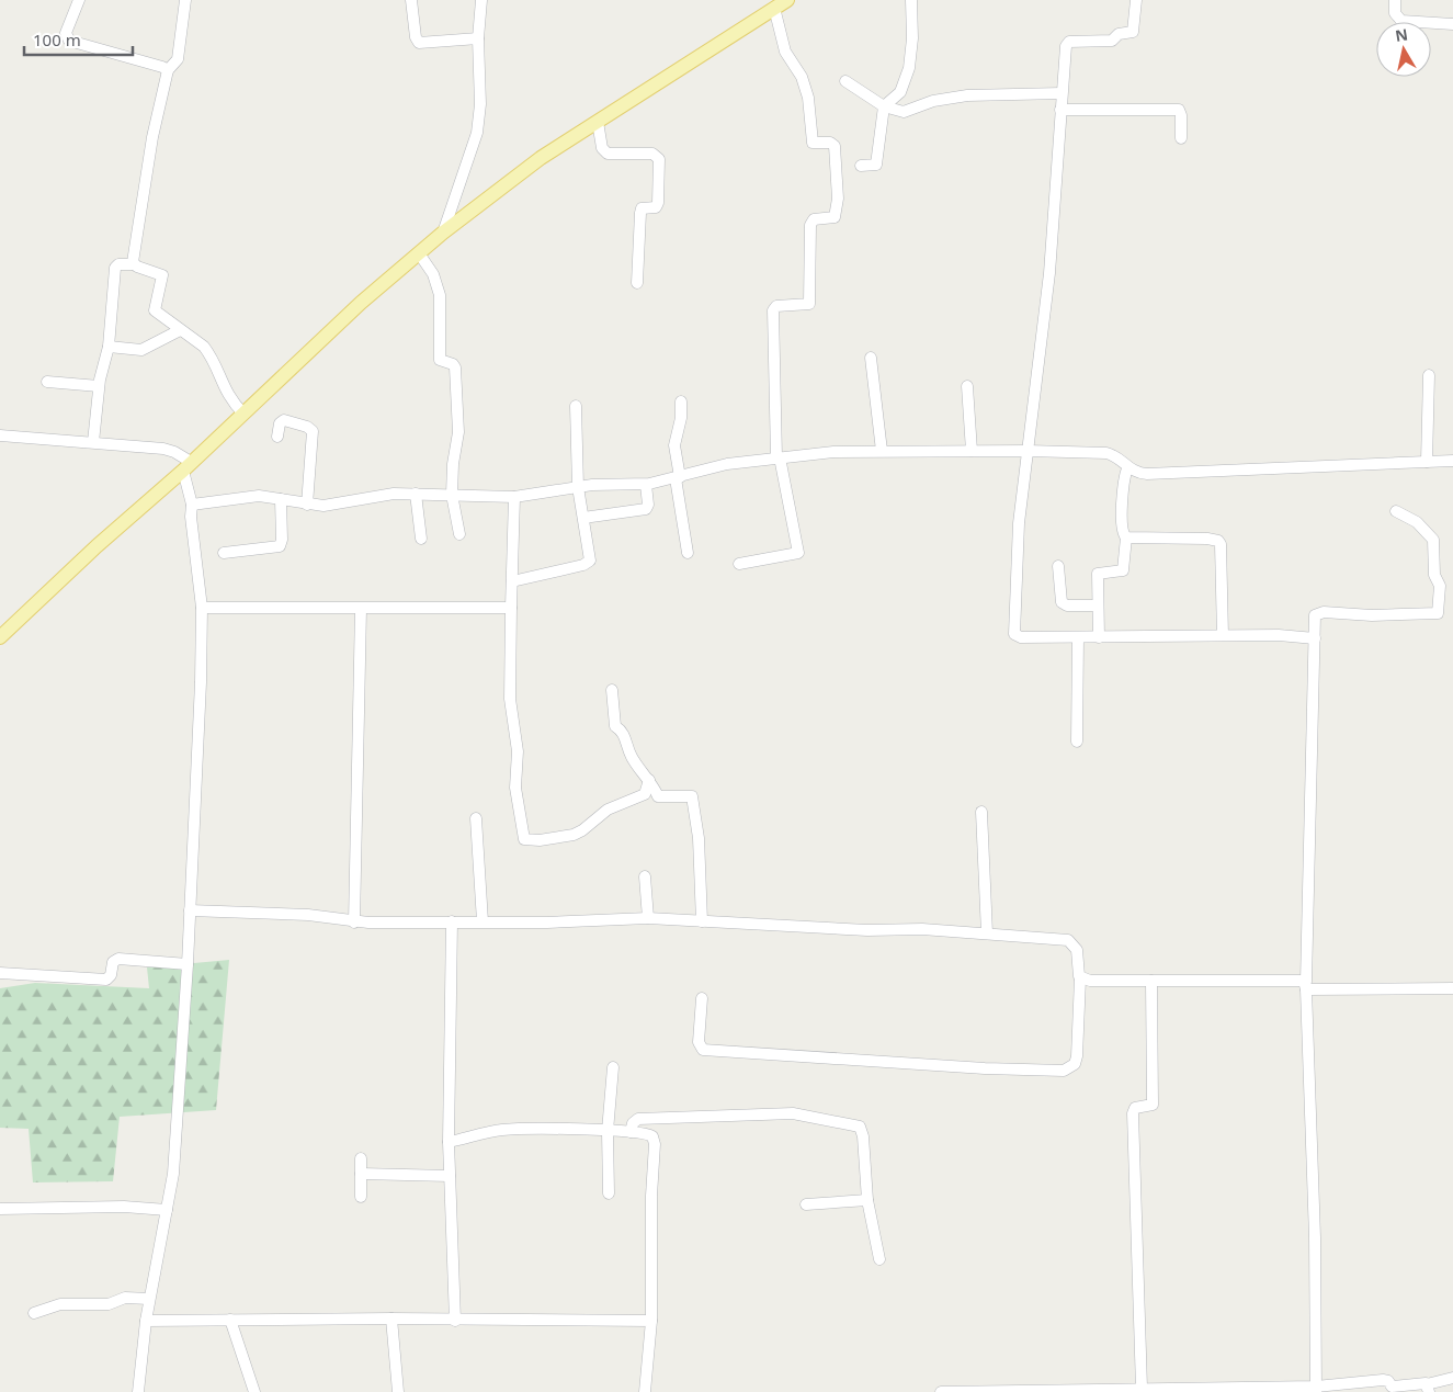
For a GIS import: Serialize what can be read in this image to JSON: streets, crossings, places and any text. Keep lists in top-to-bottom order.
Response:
{
  "scale_bar": "100 m",
  "north": "top"
}
